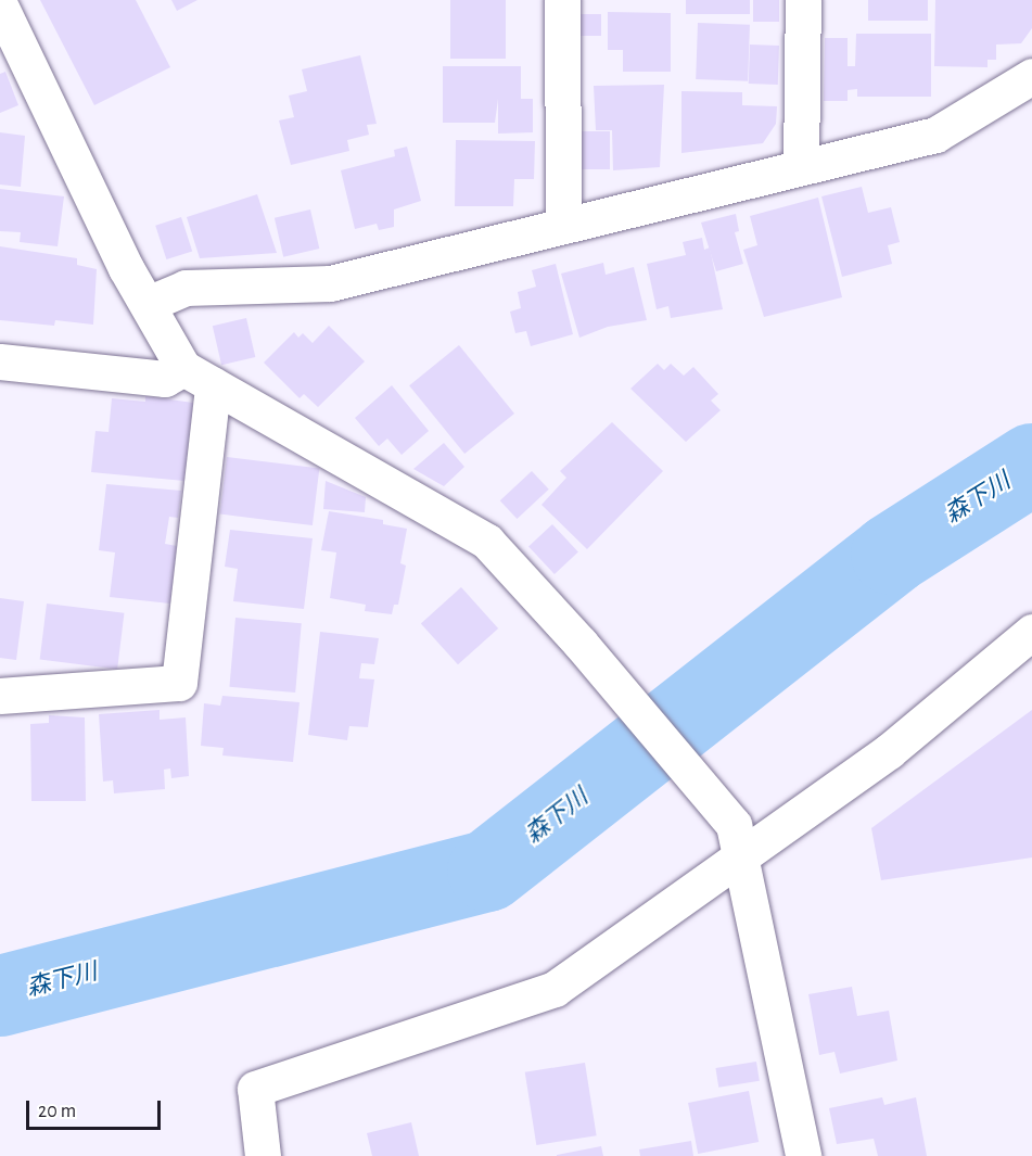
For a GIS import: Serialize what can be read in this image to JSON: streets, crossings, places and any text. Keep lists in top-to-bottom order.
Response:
{
  "water": ["森下川"],
  "scale_bar": "20 m"
}
